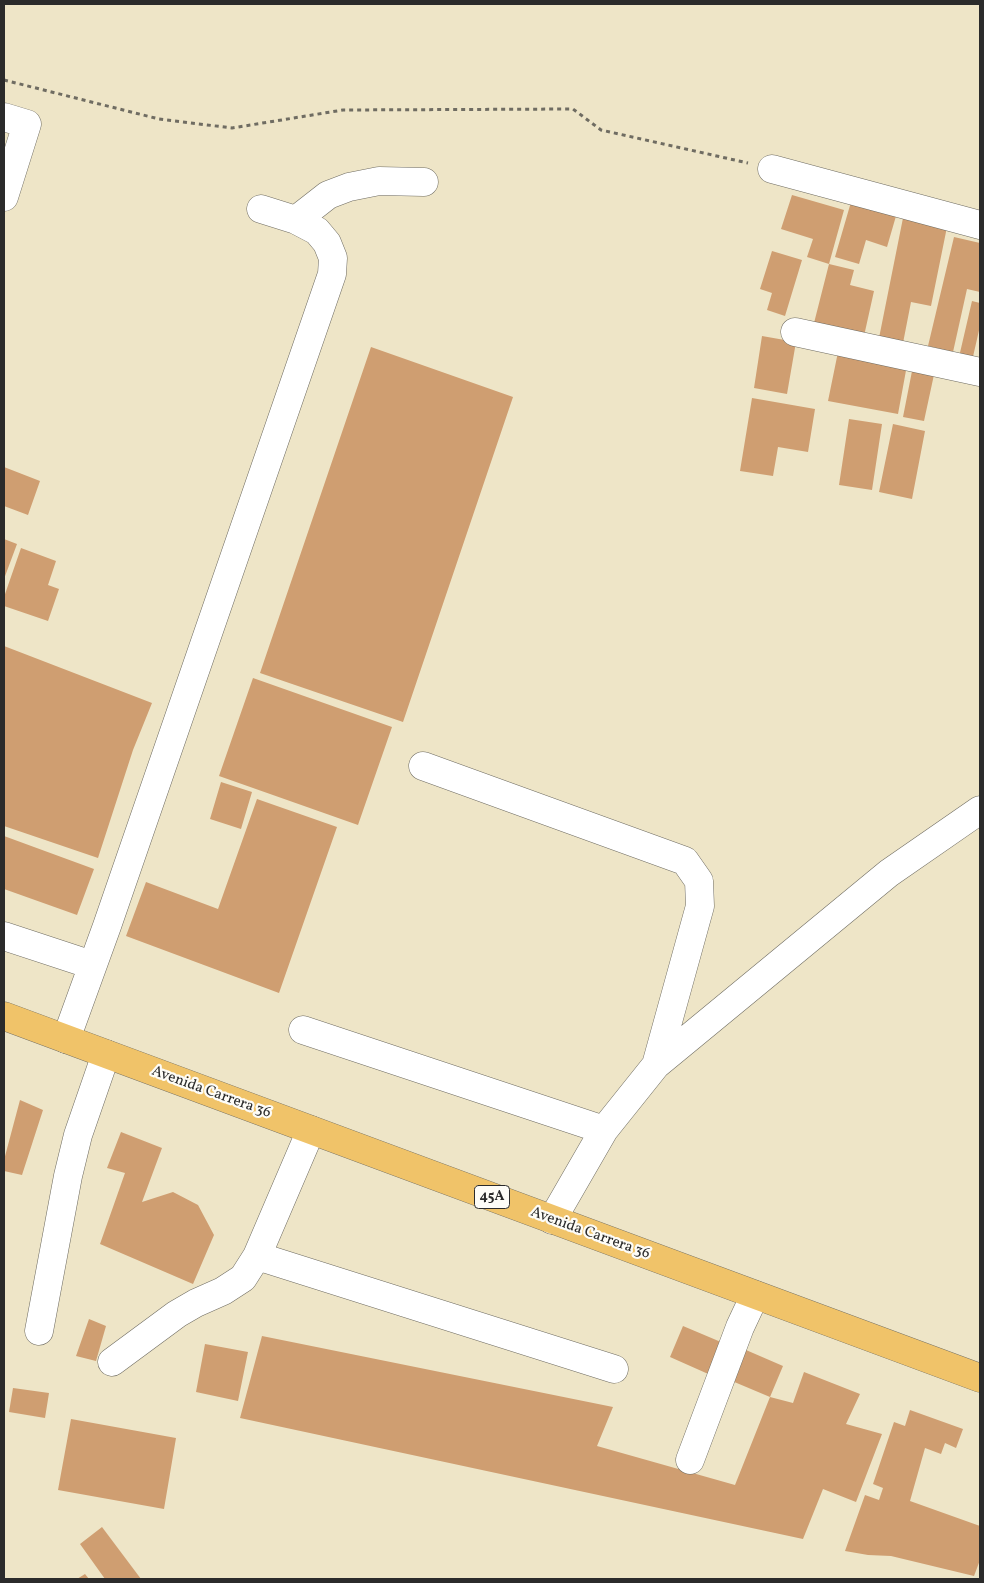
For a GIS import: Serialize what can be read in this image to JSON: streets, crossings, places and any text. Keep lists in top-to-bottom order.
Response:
{
  "streets": {
    "main road": ["Avenida Carrera 36", "45A"]
  }
}
